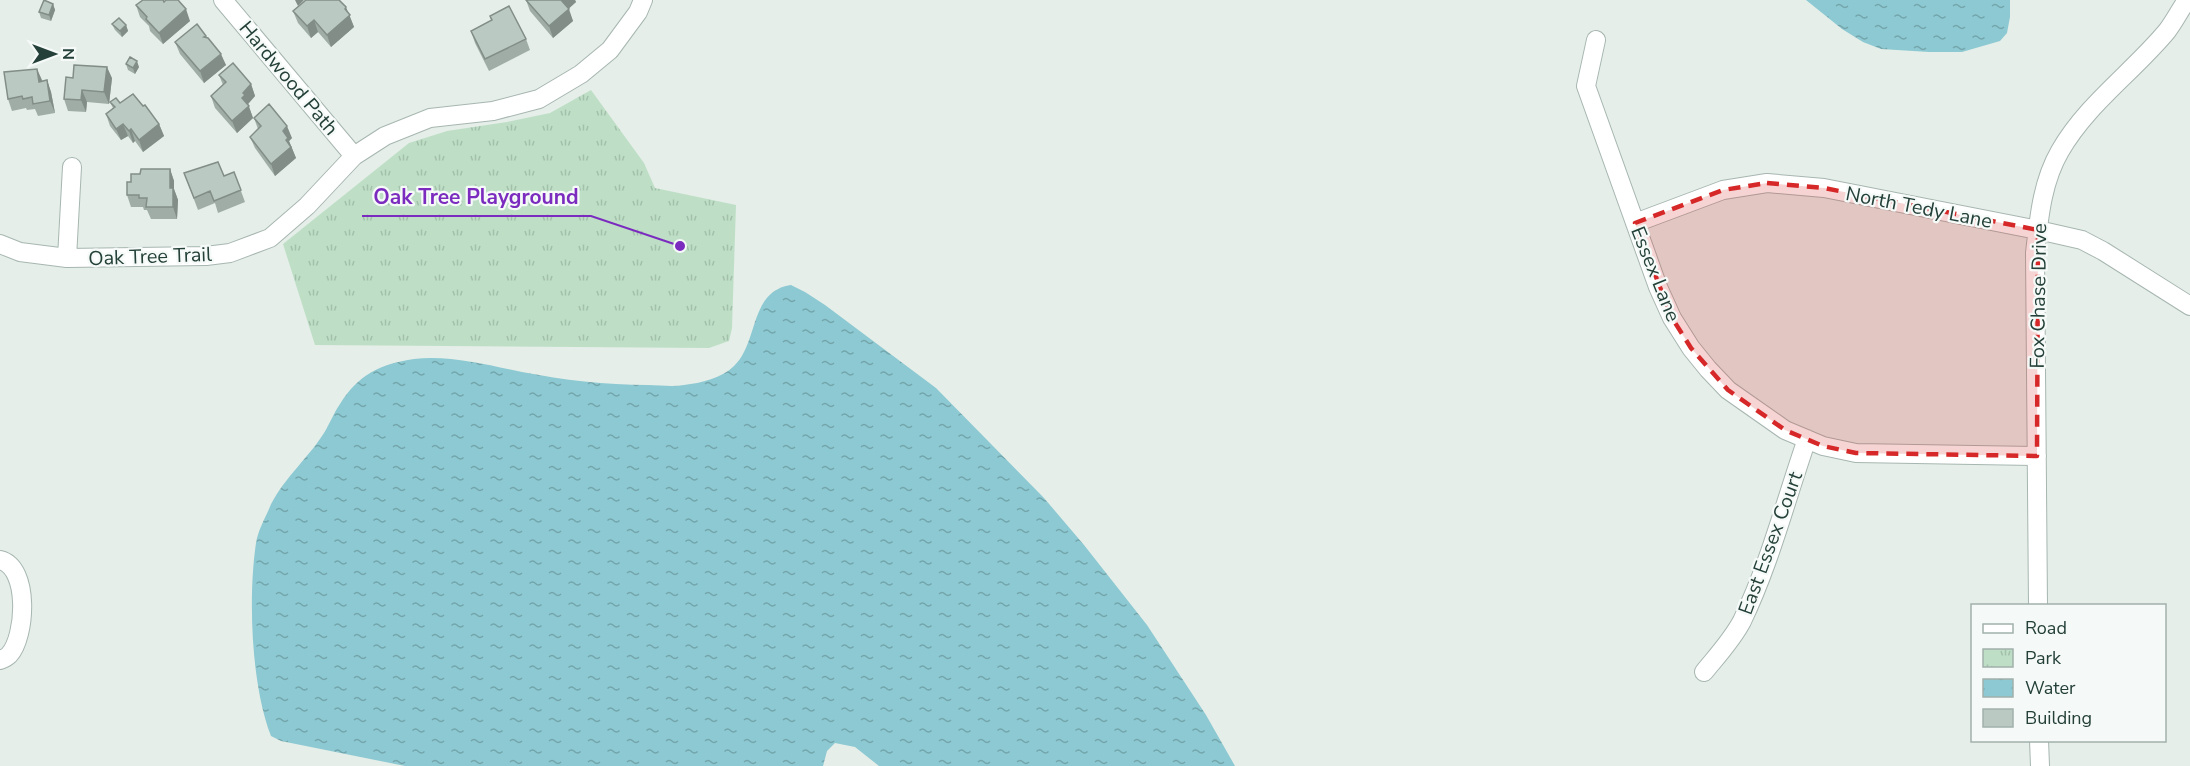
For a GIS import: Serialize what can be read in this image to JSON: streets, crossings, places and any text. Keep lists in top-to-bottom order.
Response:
{
  "streets": {
    "street": [
      "Hardwood Path",
      "North Tedy Lane",
      "Oak Tree Trail",
      "Essex Lane",
      "Fox Chase Drive",
      "East Essex Court"
    ]
  },
  "crossings": [
    ["Hardwood Path", "Oak Tree Trail"],
    ["North Tedy Lane", "Essex Lane"],
    ["North Tedy Lane", "Fox Chase Drive"],
    ["Essex Lane", "Fox Chase Drive"],
    ["Essex Lane", "East Essex Court"]
  ],
  "places": ["Oak Tree Playground"],
  "legend": [
    "Road",
    "Park",
    "Water",
    "Building"
  ],
  "north": "right"
}
